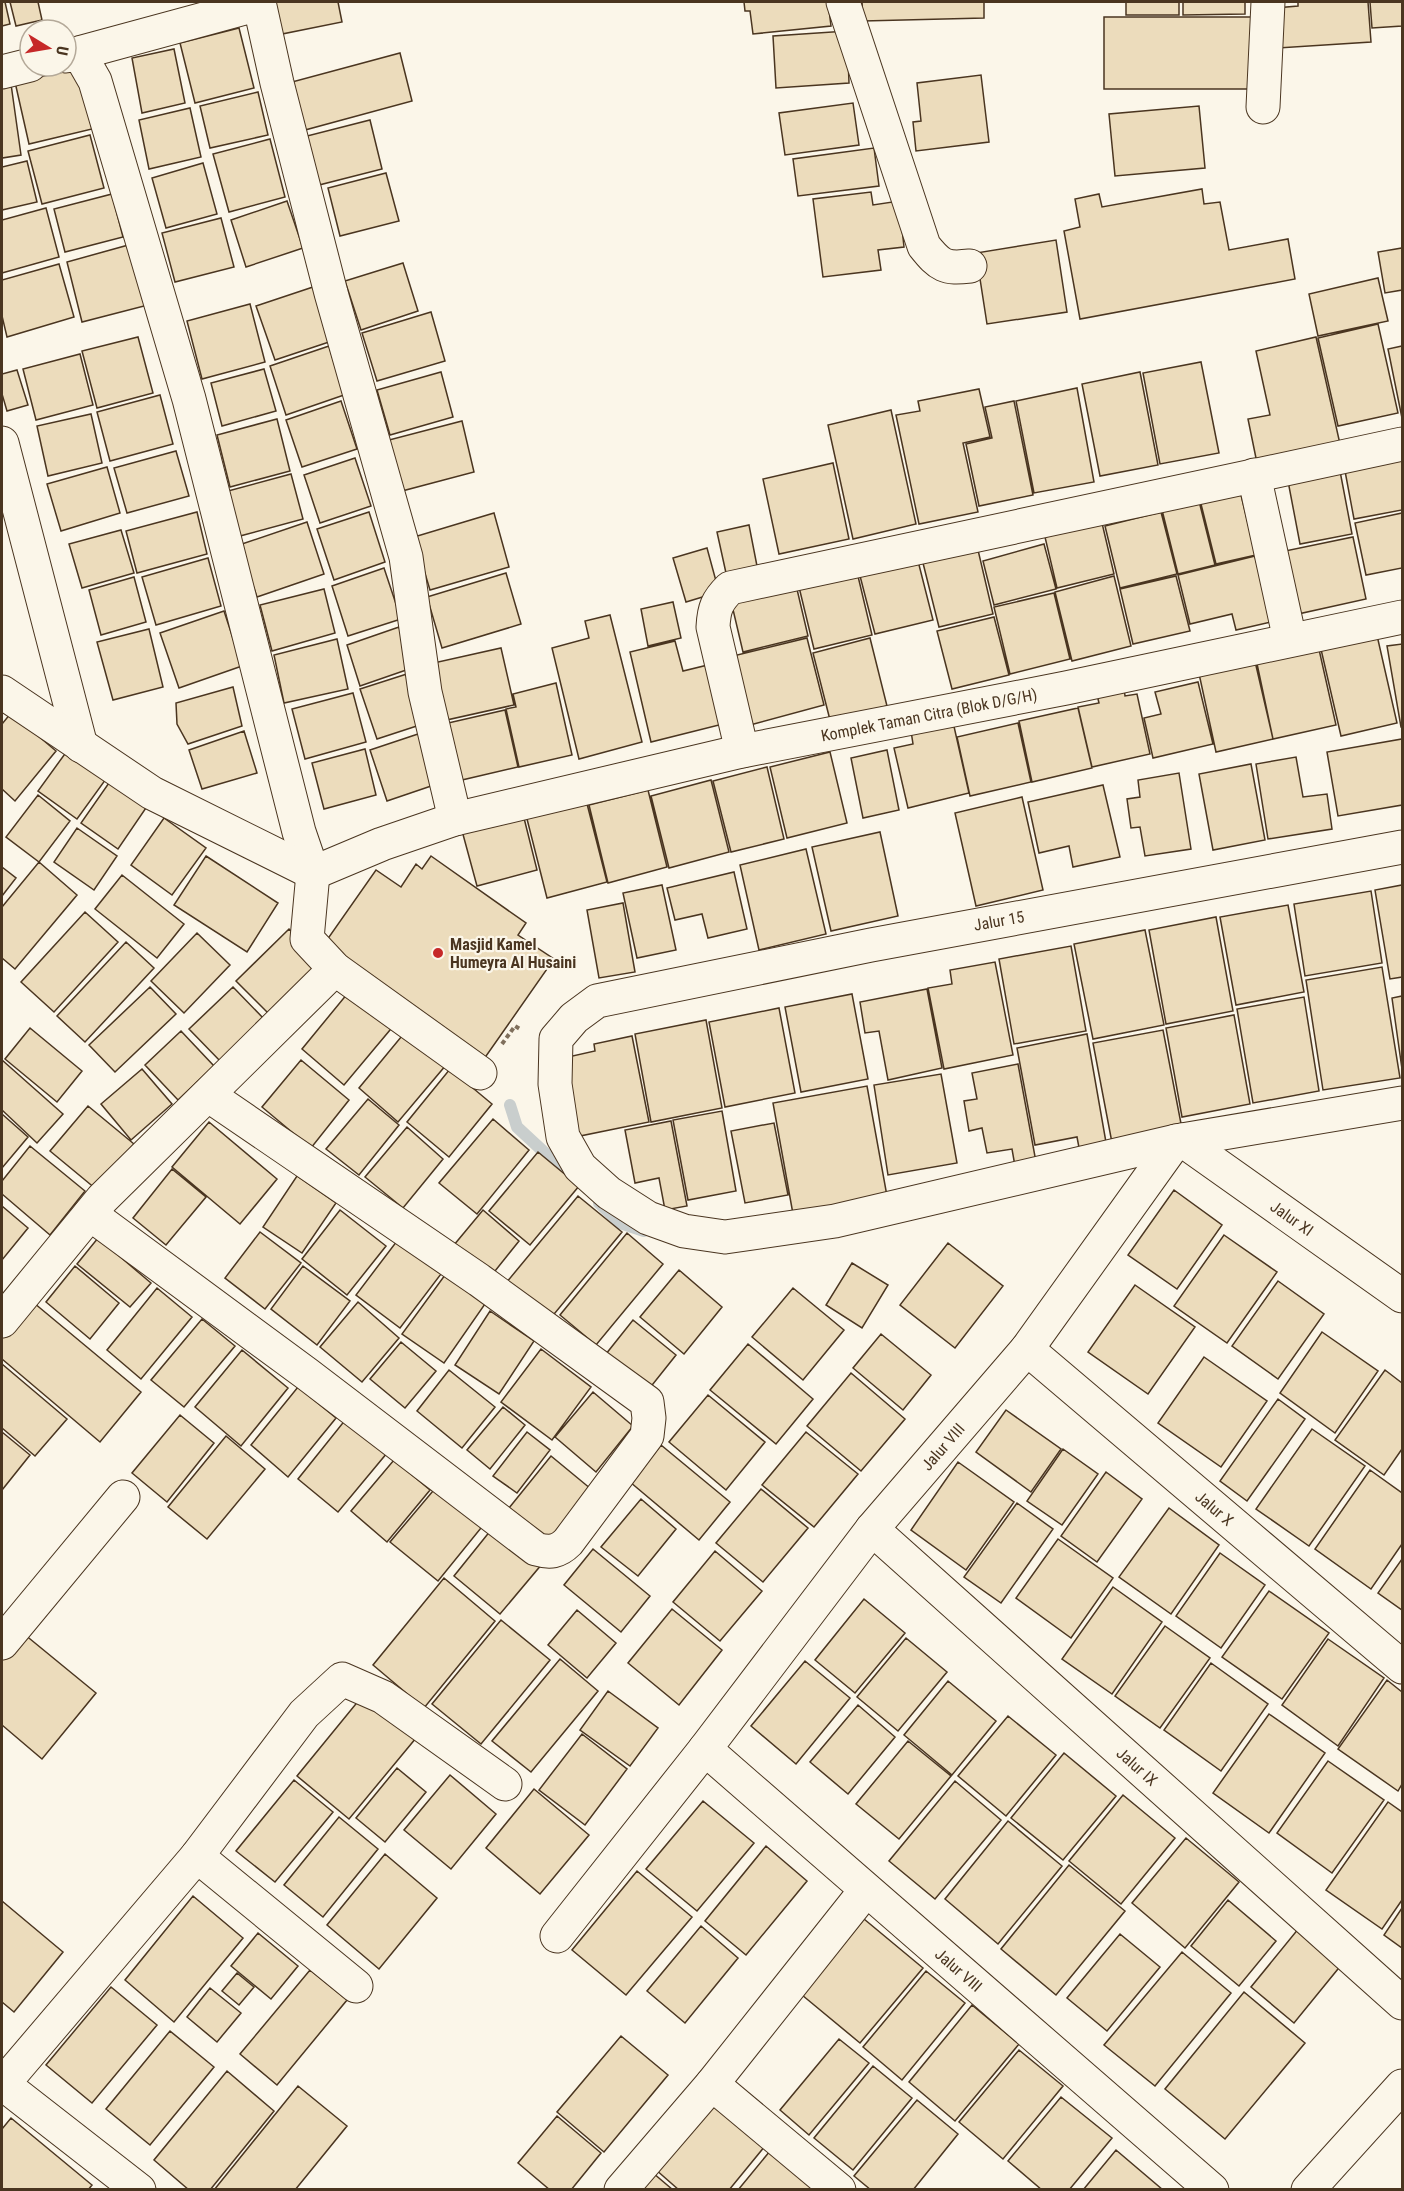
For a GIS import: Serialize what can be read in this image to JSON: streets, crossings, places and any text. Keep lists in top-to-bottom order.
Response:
{
  "streets": {
    "street": [
      "Komplek Taman Citra (Blok D/G/H)",
      "Jalur 15",
      "Jalur XI",
      "Jalur VIII",
      "Jalur X",
      "Jalur IX"
    ]
  },
  "crossings": [
    ["Jalur 15", "Jalur XI"],
    ["Jalur 15", "Jalur VIII"],
    ["Jalur XI", "Jalur VIII"],
    ["Jalur VIII", "Jalur X"],
    ["Jalur VIII", "Jalur IX"]
  ],
  "places": ["Masjid Kamel Humeyra Al Husaini"],
  "north": "right"
}
